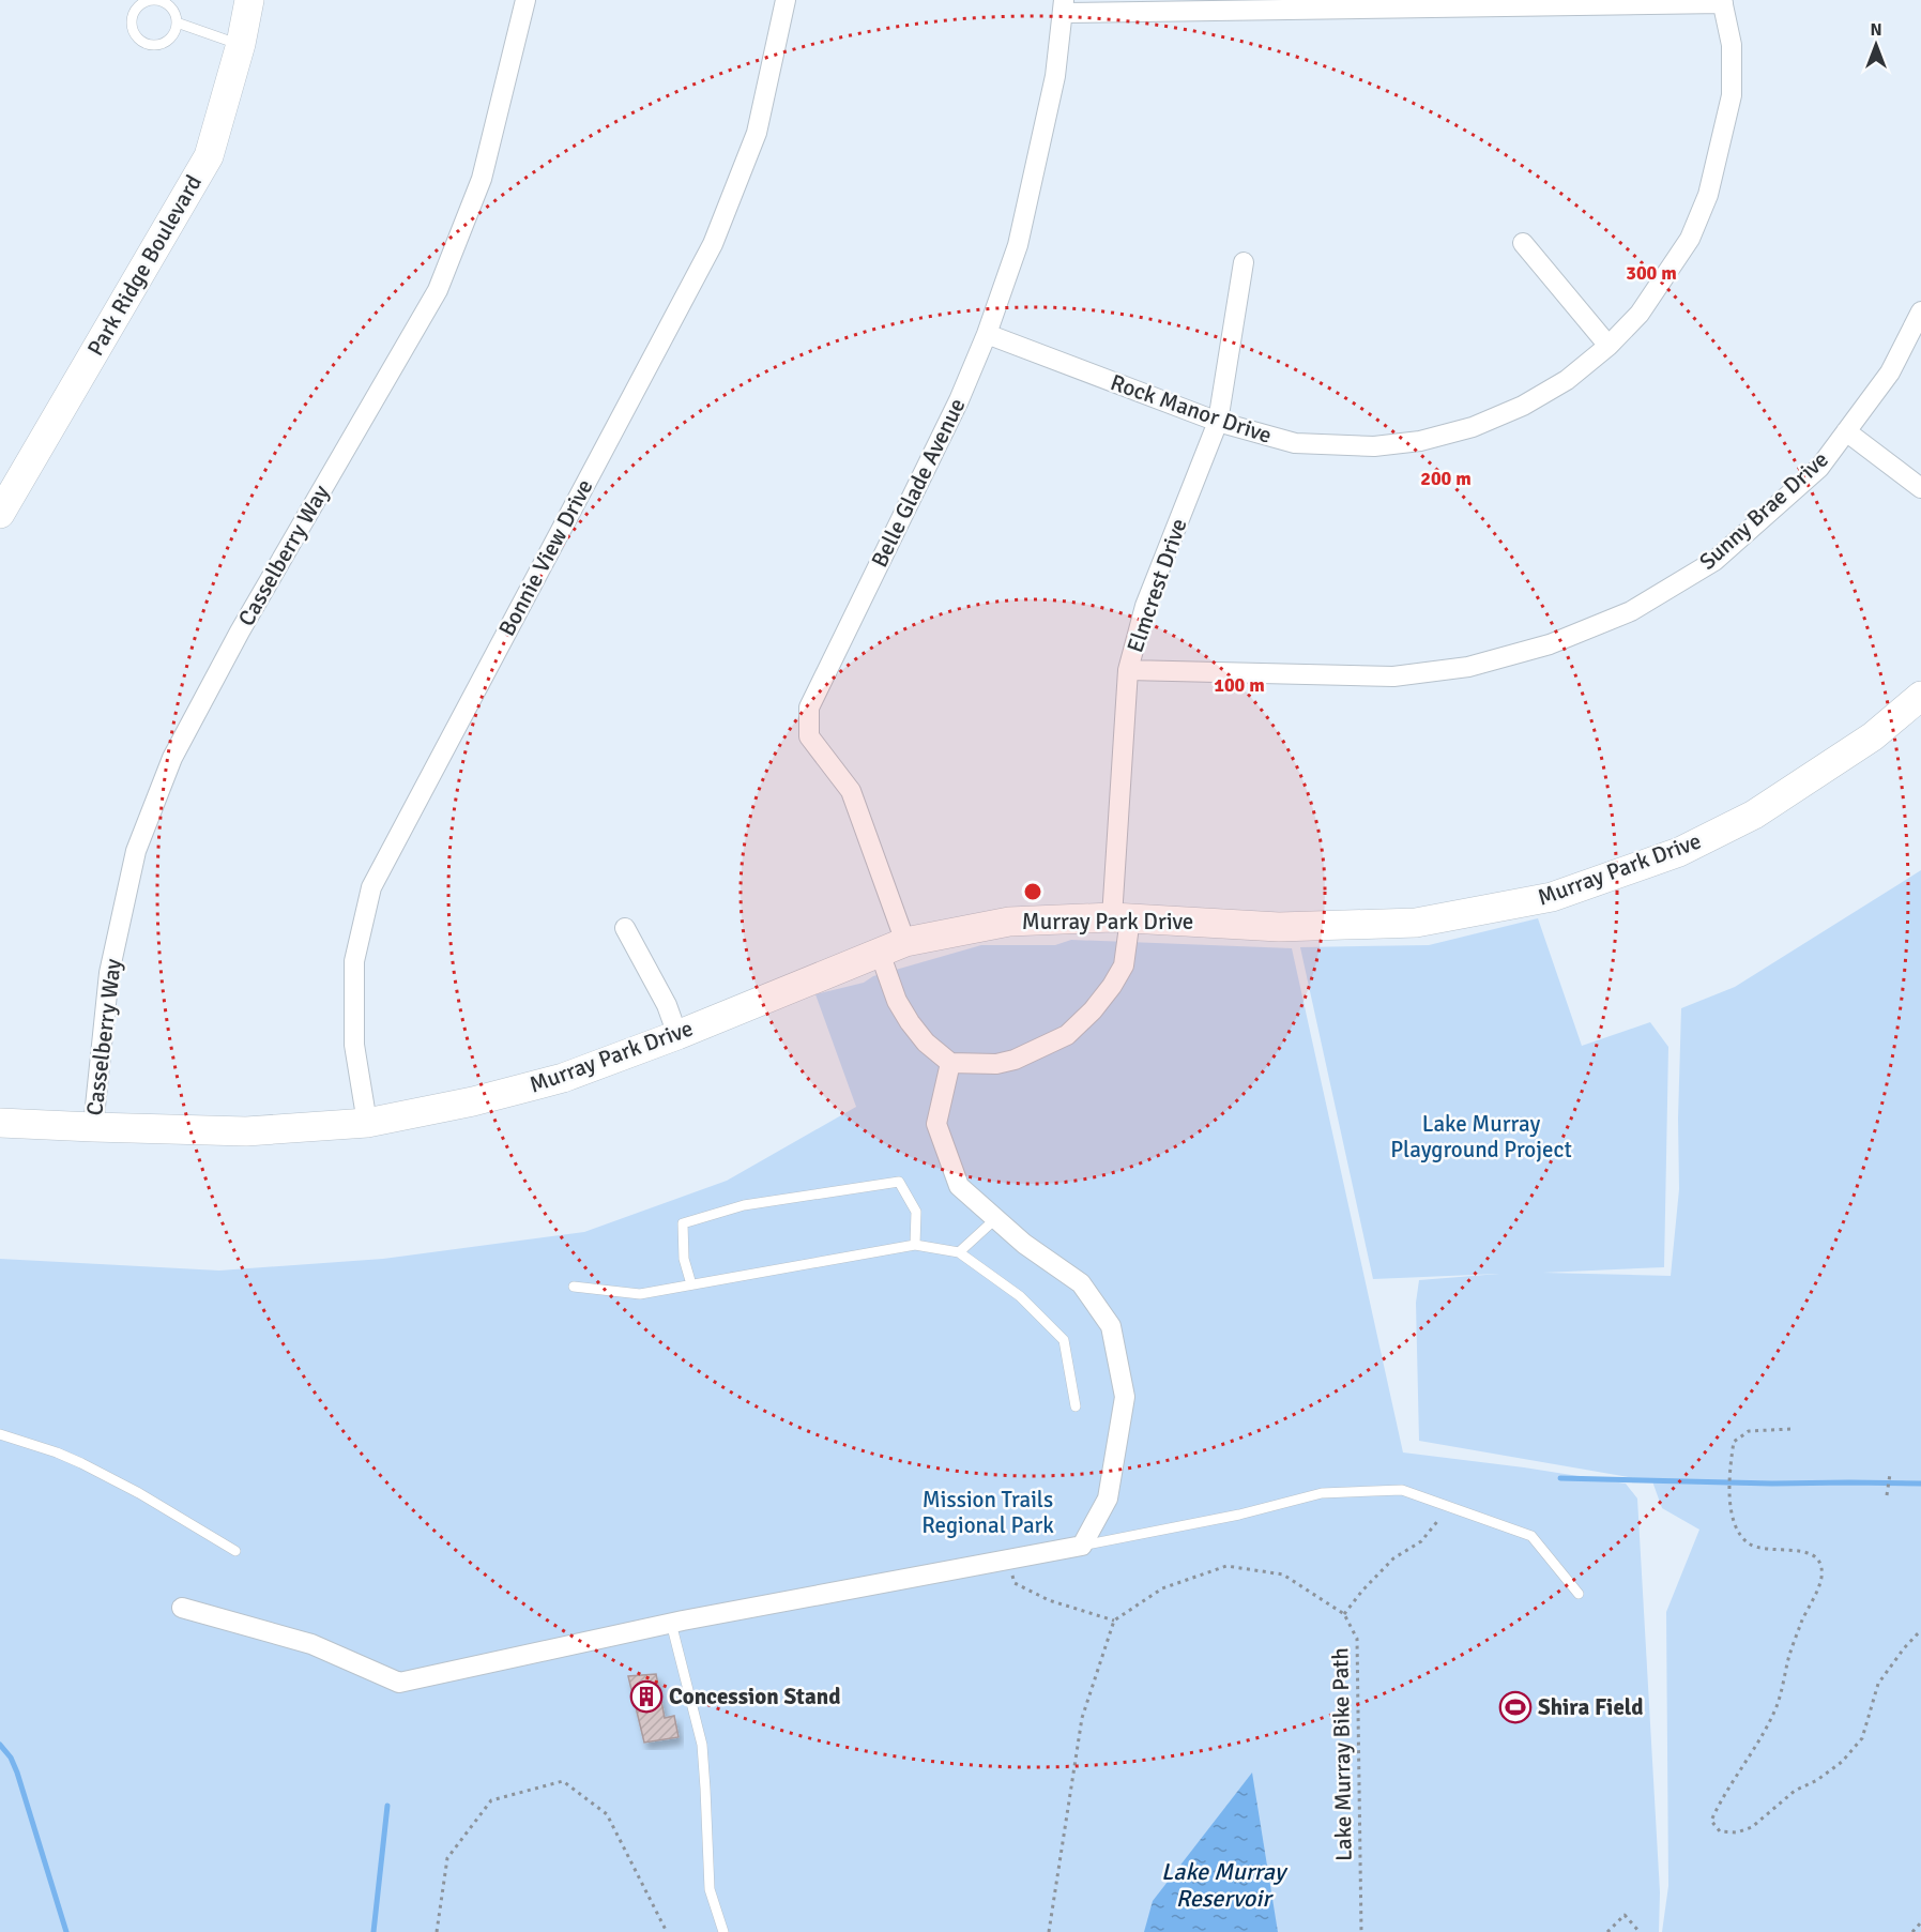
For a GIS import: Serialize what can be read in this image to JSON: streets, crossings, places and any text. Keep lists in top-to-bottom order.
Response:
{
  "streets": {
    "street": [
      "Park Ridge Boulevard",
      "Rock Manor Drive",
      "Belle Glade Avenue",
      "Sunny Brae Drive",
      "Casselberry Way",
      "Bonnie View Drive",
      "Elmcrest Drive",
      "Murray Park Drive"
    ],
    "path": ["Lake Murray Bike Path"]
  },
  "crossings": [
    ["Rock Manor Drive", "Belle Glade Avenue"],
    ["Rock Manor Drive", "Elmcrest Drive"],
    ["Belle Glade Avenue", "Elmcrest Drive"],
    ["Belle Glade Avenue", "Murray Park Drive"],
    ["Sunny Brae Drive", "Elmcrest Drive"],
    ["Casselberry Way", "Murray Park Drive"],
    ["Bonnie View Drive", "Murray Park Drive"],
    ["Elmcrest Drive", "Murray Park Drive"]
  ],
  "water": ["Lake Murray Reservoir"],
  "parks": ["Lake Murray Playground Project", "Mission Trails Regional Park"],
  "places": {
    "building": ["Concession Stand"],
    "sports": ["Shira Field"]
  },
  "north": "top",
  "rings": ["300 m", "200 m", "100 m"]
}
